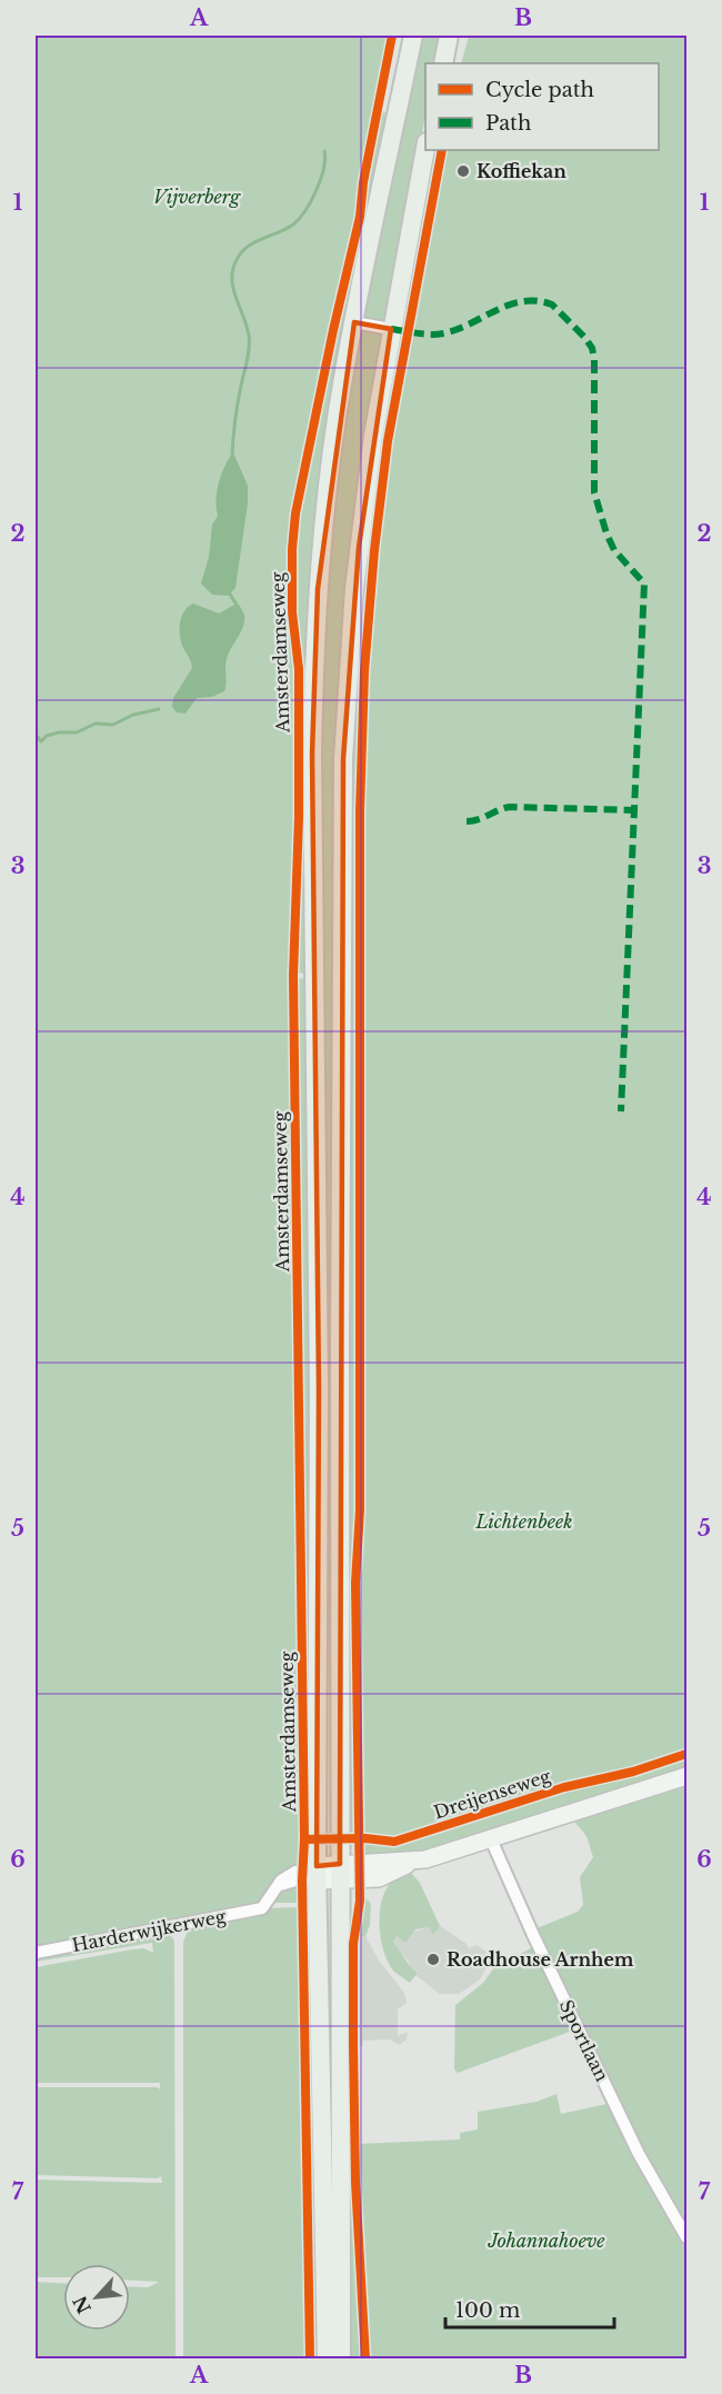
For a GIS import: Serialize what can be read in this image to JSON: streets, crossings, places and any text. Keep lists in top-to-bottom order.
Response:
{
  "streets": {
    "main road": ["Amsterdamseweg"],
    "street": ["Harderwijkerweg", "Sportlaan"],
    "cycle path": ["Dreijenseweg"]
  },
  "crossings": [
    ["Amsterdamseweg", "Harderwijkerweg"]
  ],
  "parks": ["Vijverberg", "Lichtenbeek", "Johannahoeve"],
  "places": ["Koffiekan", "Roadhouse Arnhem"],
  "legend": ["Cycle path", "Path"],
  "scale_bar": "100 m",
  "north": "bottom left",
  "grid": {
    "columns": ["A", "B"],
    "rows": [
      "1",
      "2",
      "3",
      "4",
      "5",
      "6",
      "7"
    ]
  }
}
